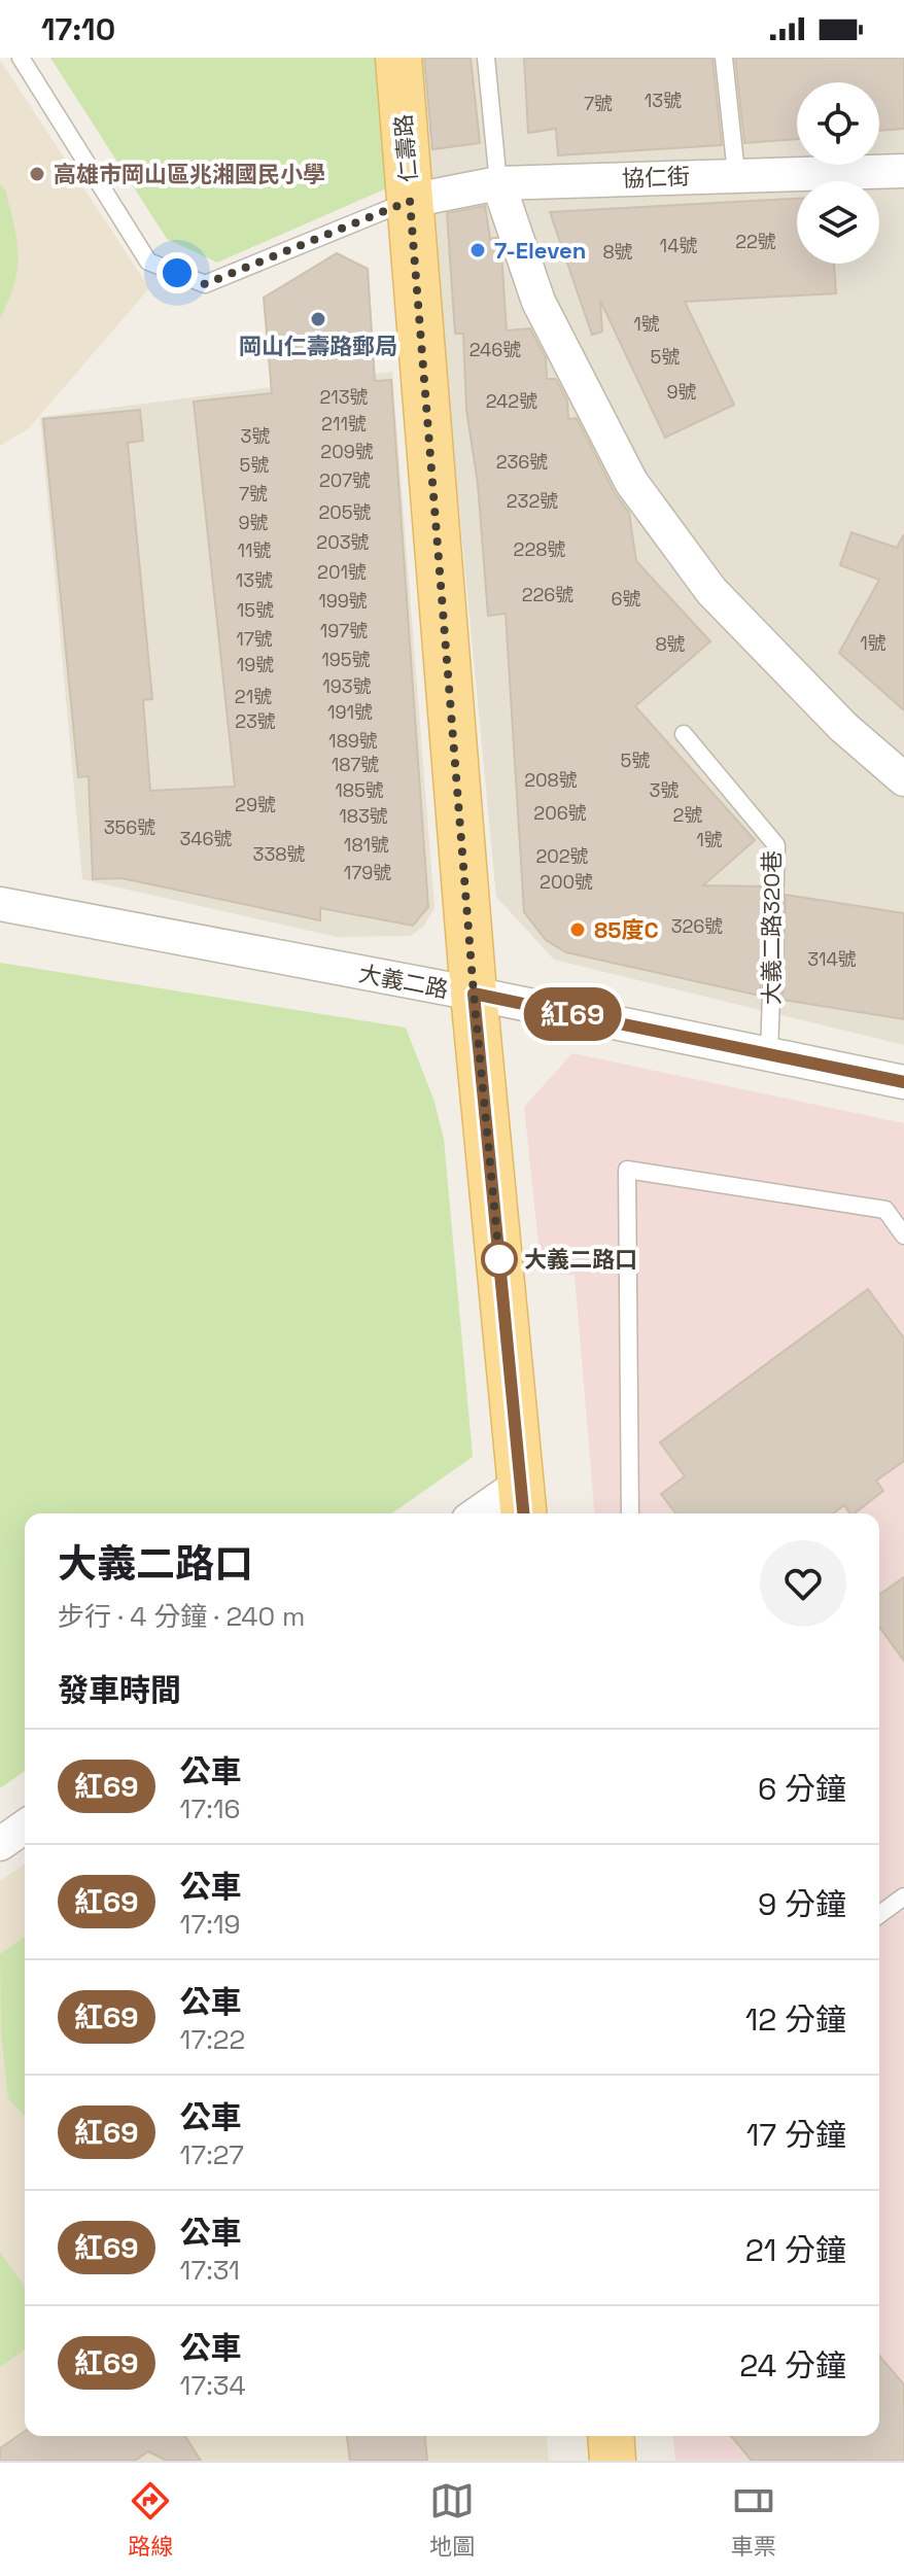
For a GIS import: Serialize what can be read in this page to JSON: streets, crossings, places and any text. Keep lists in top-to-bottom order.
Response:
{
  "streets": {
    "main road": ["仁壽路"],
    "street": ["協仁街", "大義二路"],
    "lane": ["大義二路320巷"]
  },
  "crossings": [
    ["仁壽路", "協仁街"],
    ["仁壽路", "大義二路"],
    ["大義二路320巷", "大義二路"]
  ],
  "places": [
    "高雄市岡山區兆湘國民小學",
    "7-Eleven",
    "岡山仁壽路郵局",
    "85度C",
    "大義二路口"
  ],
  "lines": ["bus line 紅69"],
  "house_numbers": [
    "13號",
    "7號",
    "22號",
    "14號",
    "8號",
    "1號",
    "246號",
    "5號",
    "9號",
    "213號",
    "242號",
    "211號",
    "3號",
    "209號",
    "236號",
    "5號",
    "207號",
    "7號",
    "232號",
    "205號",
    "9號",
    "203號",
    "228號",
    "11號",
    "201號",
    "13號",
    "226號",
    "6號",
    "199號",
    "15號",
    "197號",
    "17號",
    "1號",
    "8號",
    "195號",
    "19號",
    "193號",
    "21號",
    "191號",
    "23號",
    "189號",
    "5號",
    "187號",
    "208號",
    "185號",
    "3號",
    "29號",
    "206號",
    "2號",
    "183號",
    "356號",
    "346號",
    "1號",
    "181號",
    "338號",
    "202號",
    "179號",
    "200號",
    "326號",
    "314號"
  ],
  "page": {
    "status": "17:10",
    "on_map": "紅69",
    "heading": [
      ["大義二路口", "步行 · 4 分鐘 · 240 m"],
      "發車時間"
    ],
    "list": [
      {
        "mark": "紅69",
        "name": "公車",
        "note": "17:16",
        "value": "6 分鐘"
      },
      {
        "mark": "紅69",
        "name": "公車",
        "note": "17:19",
        "value": "9 分鐘"
      },
      {
        "mark": "紅69",
        "name": "公車",
        "note": "17:22",
        "value": "12 分鐘"
      },
      {
        "mark": "紅69",
        "name": "公車",
        "note": "17:27",
        "value": "17 分鐘"
      },
      {
        "mark": "紅69",
        "name": "公車",
        "note": "17:31",
        "value": "21 分鐘"
      },
      {
        "mark": "紅69",
        "name": "公車",
        "note": "17:34",
        "value": "24 分鐘"
      }
    ],
    "tabs": ["路線", "地圖", "車票"]
  }
}
